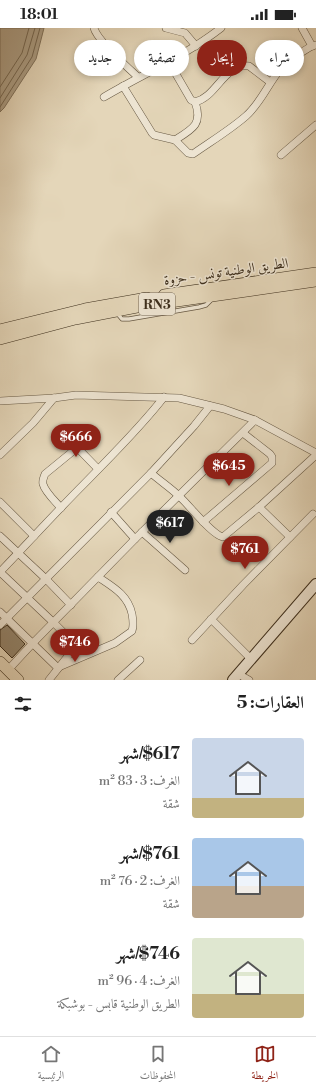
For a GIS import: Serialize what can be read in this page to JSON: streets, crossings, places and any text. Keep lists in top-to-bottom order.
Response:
{
  "streets": {
    "main road": ["الطريق الوطنية تونس - حزوة", "RN3"]
  },
  "page": {
    "status": "18:01",
    "chip": [
      "شراء",
      "إيجار",
      "تصفية",
      "جديد"
    ],
    "price": [
      "$666",
      "$645",
      "$617",
      "$761",
      "$746"
    ],
    "heading": "العقارات: 5",
    "list": [
      {
        "name": "$617/شهر",
        "note": "الغرف: 3 · 83 m² · شقة"
      },
      {
        "name": "$761/شهر",
        "note": "الغرف: 2 · 76 m² · شقة"
      },
      {
        "name": "$746/شهر",
        "note": "الغرف: 4 · 96 m² · الطريق الوطنية قابس - بوشبكة"
      }
    ],
    "tabs": ["الخريطة", "المحفوظات", "الرئيسية"]
  }
}
